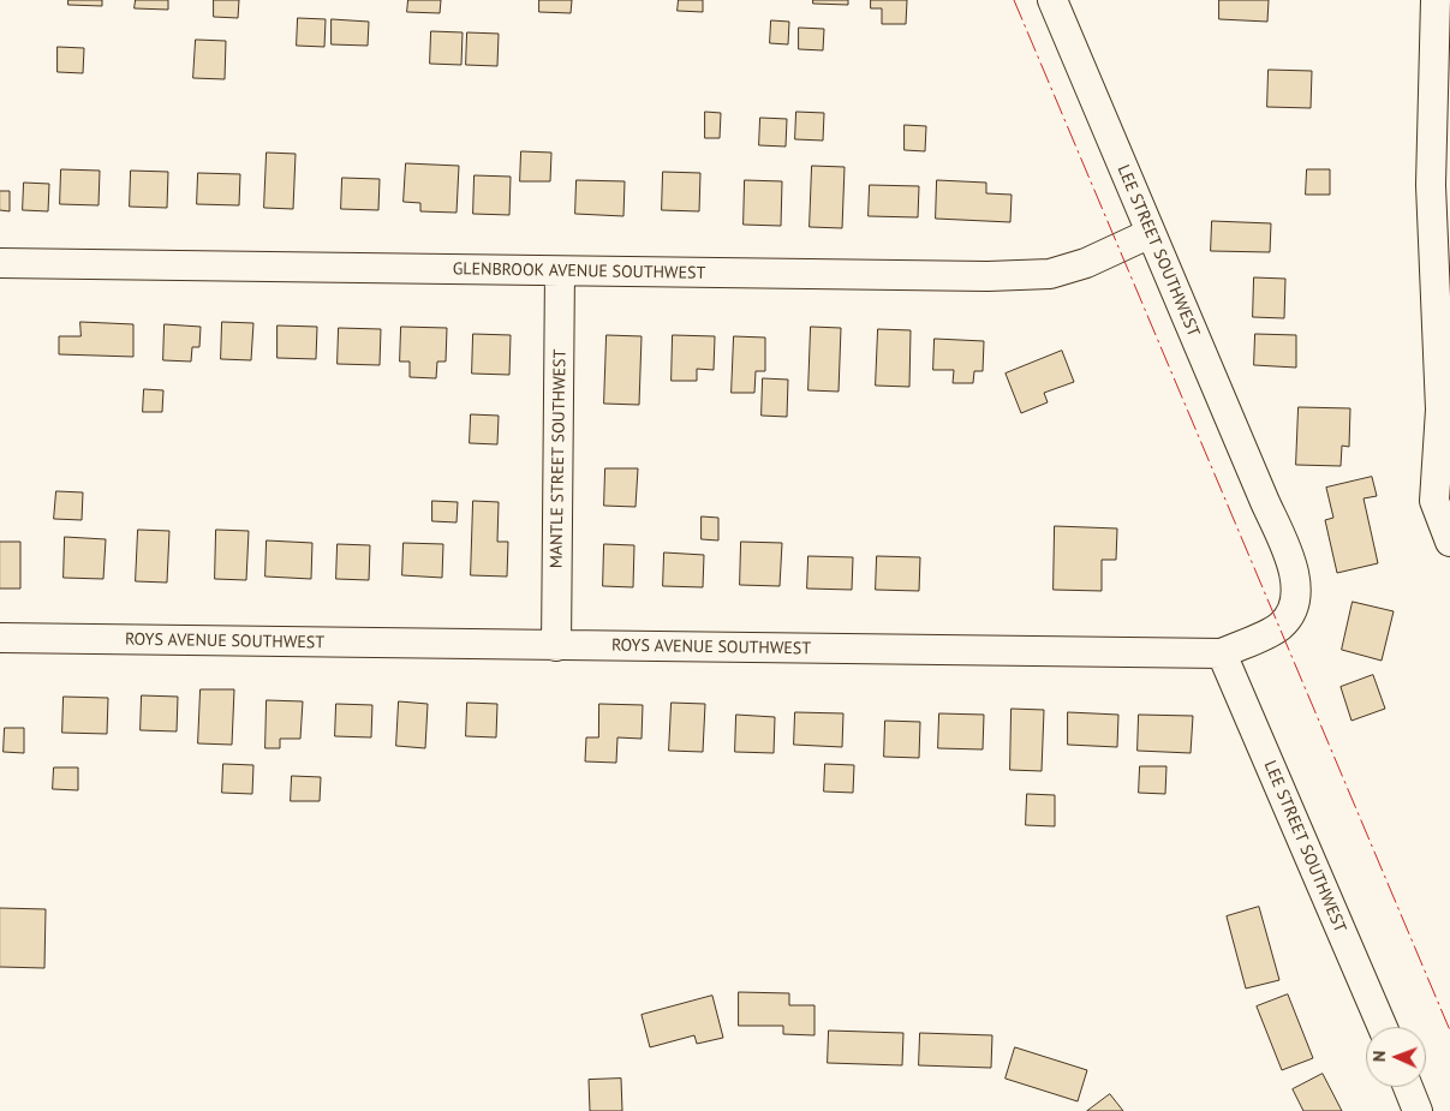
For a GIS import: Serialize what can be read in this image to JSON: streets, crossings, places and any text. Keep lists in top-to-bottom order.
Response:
{
  "streets": {
    "street": [
      "LEE STREET SOUTHWEST",
      "GLENBROOK AVENUE SOUTHWEST",
      "MANTLE STREET SOUTHWEST",
      "ROYS AVENUE SOUTHWEST"
    ]
  },
  "crossings": [
    ["LEE STREET SOUTHWEST", "GLENBROOK AVENUE SOUTHWEST"],
    ["LEE STREET SOUTHWEST", "ROYS AVENUE SOUTHWEST"],
    ["GLENBROOK AVENUE SOUTHWEST", "MANTLE STREET SOUTHWEST"],
    ["MANTLE STREET SOUTHWEST", "ROYS AVENUE SOUTHWEST"]
  ],
  "north": "left"
}
